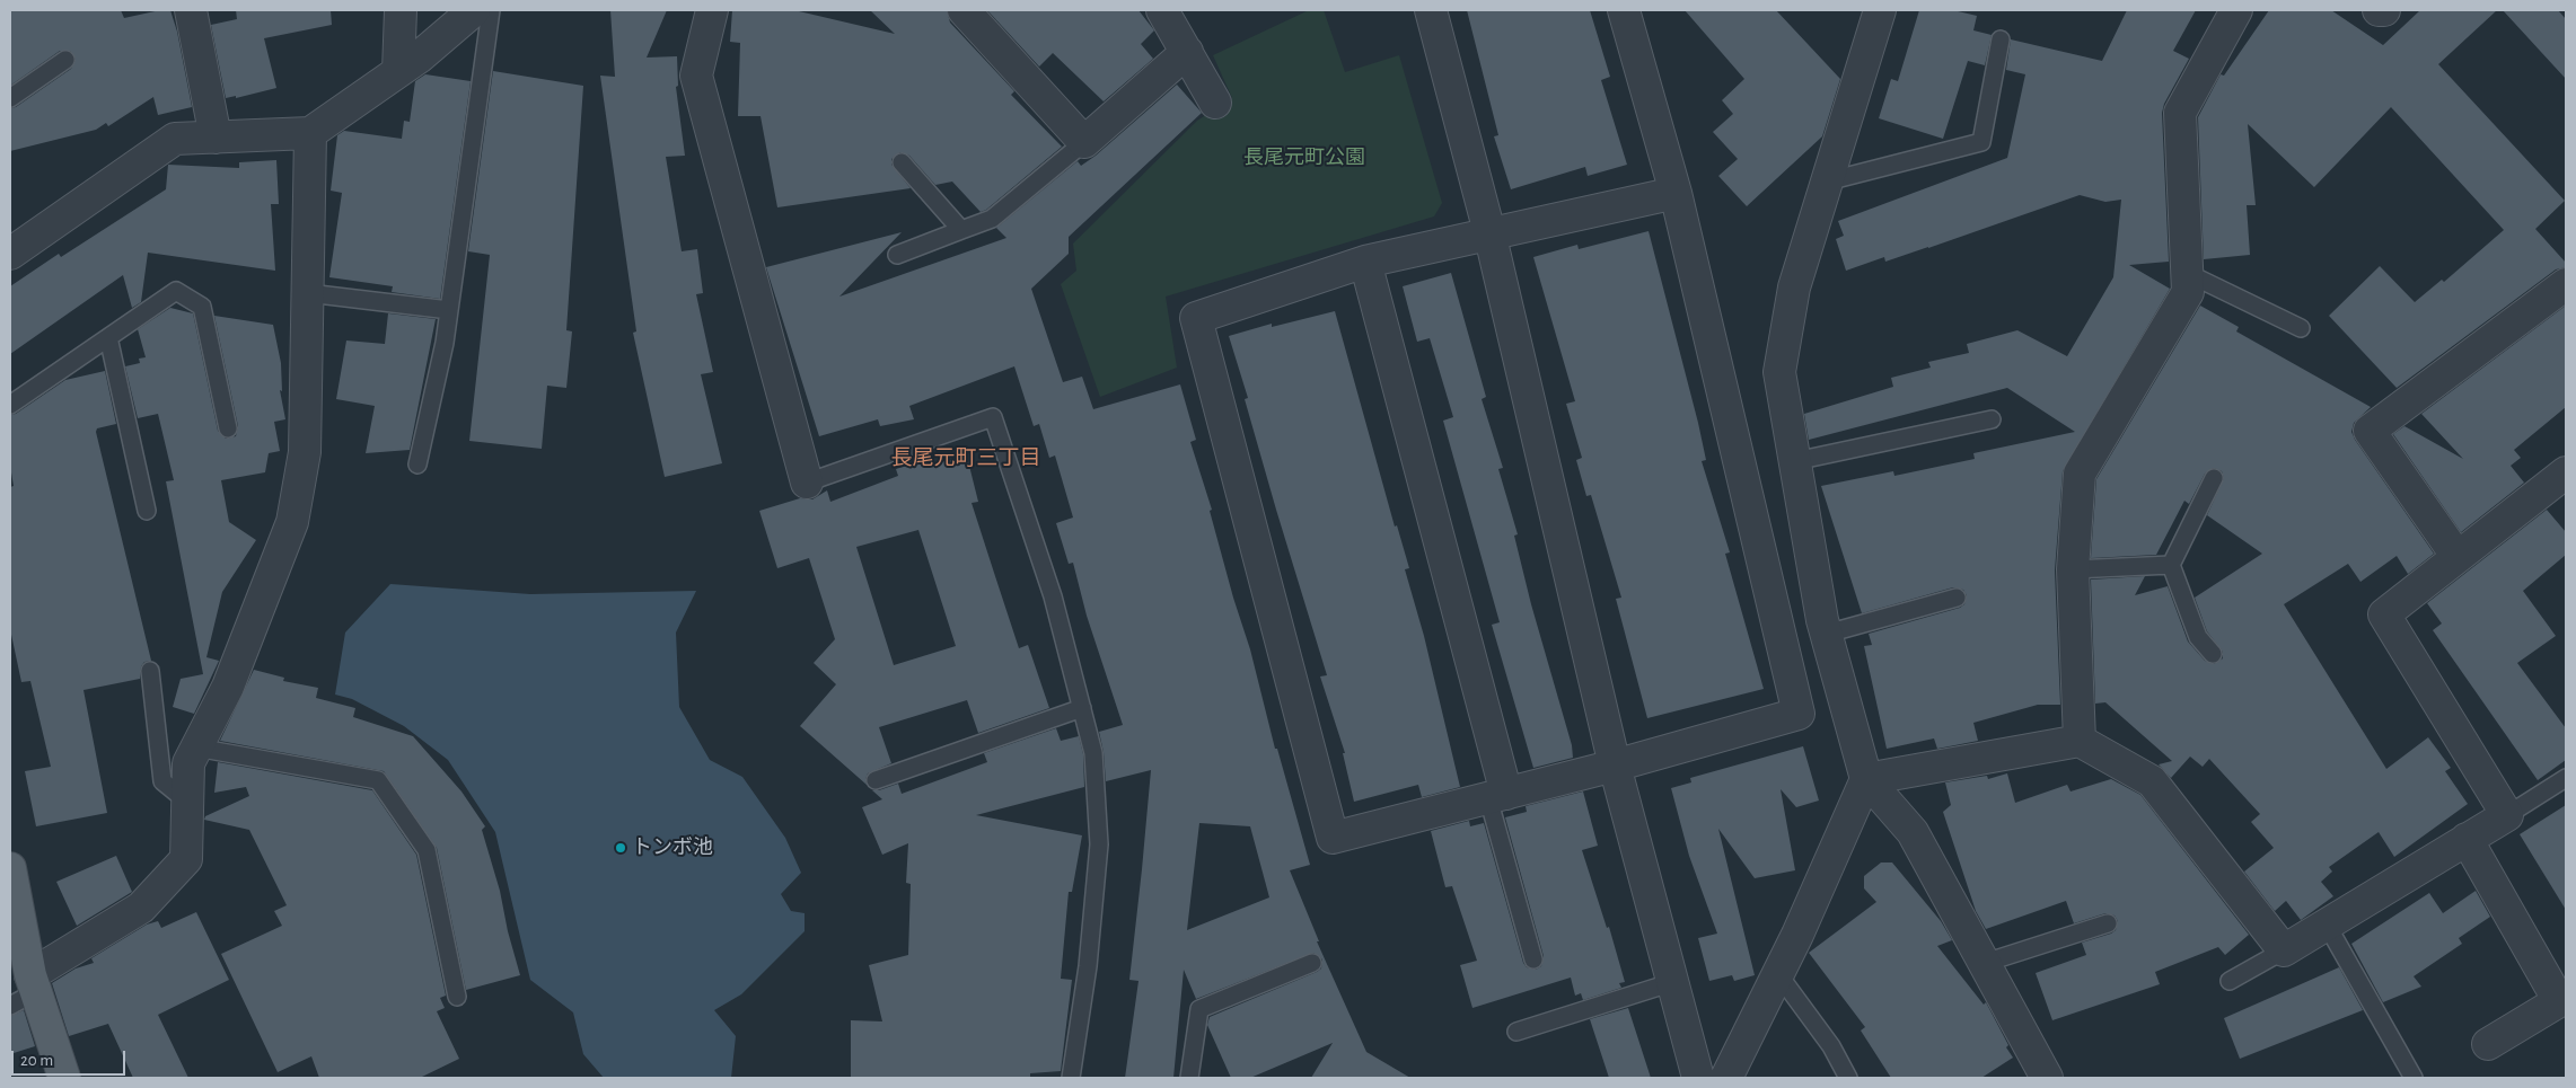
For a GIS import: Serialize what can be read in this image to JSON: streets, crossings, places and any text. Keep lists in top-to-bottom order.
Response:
{
  "districts": ["長尾元町三丁目"],
  "parks": ["長尾元町公園"],
  "places": ["トンボ池"],
  "scale_bar": "20 m"
}
